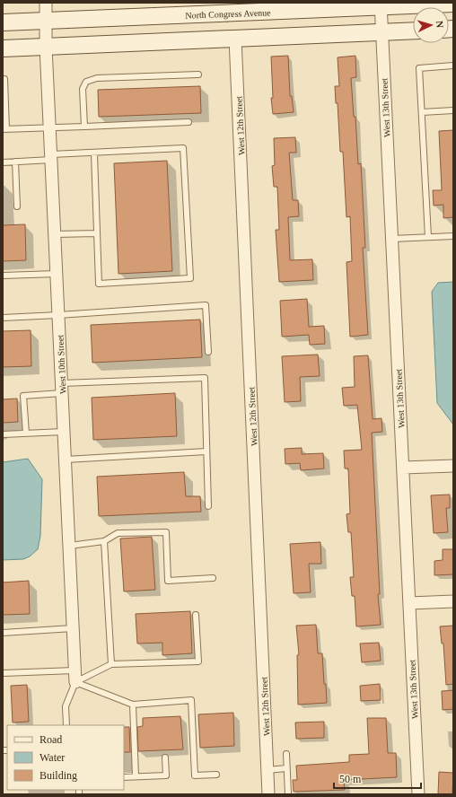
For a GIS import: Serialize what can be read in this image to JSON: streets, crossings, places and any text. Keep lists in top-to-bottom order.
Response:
{
  "streets": {
    "street": [
      "North Congress Avenue",
      "West 13th Street",
      "West 12th Street",
      "West 10th Street"
    ]
  },
  "crossings": [
    ["North Congress Avenue", "West 13th Street"],
    ["North Congress Avenue", "West 10th Street"]
  ],
  "legend": ["Road", "Water", "Building"],
  "scale_bar": "50 m",
  "north": "right"
}
